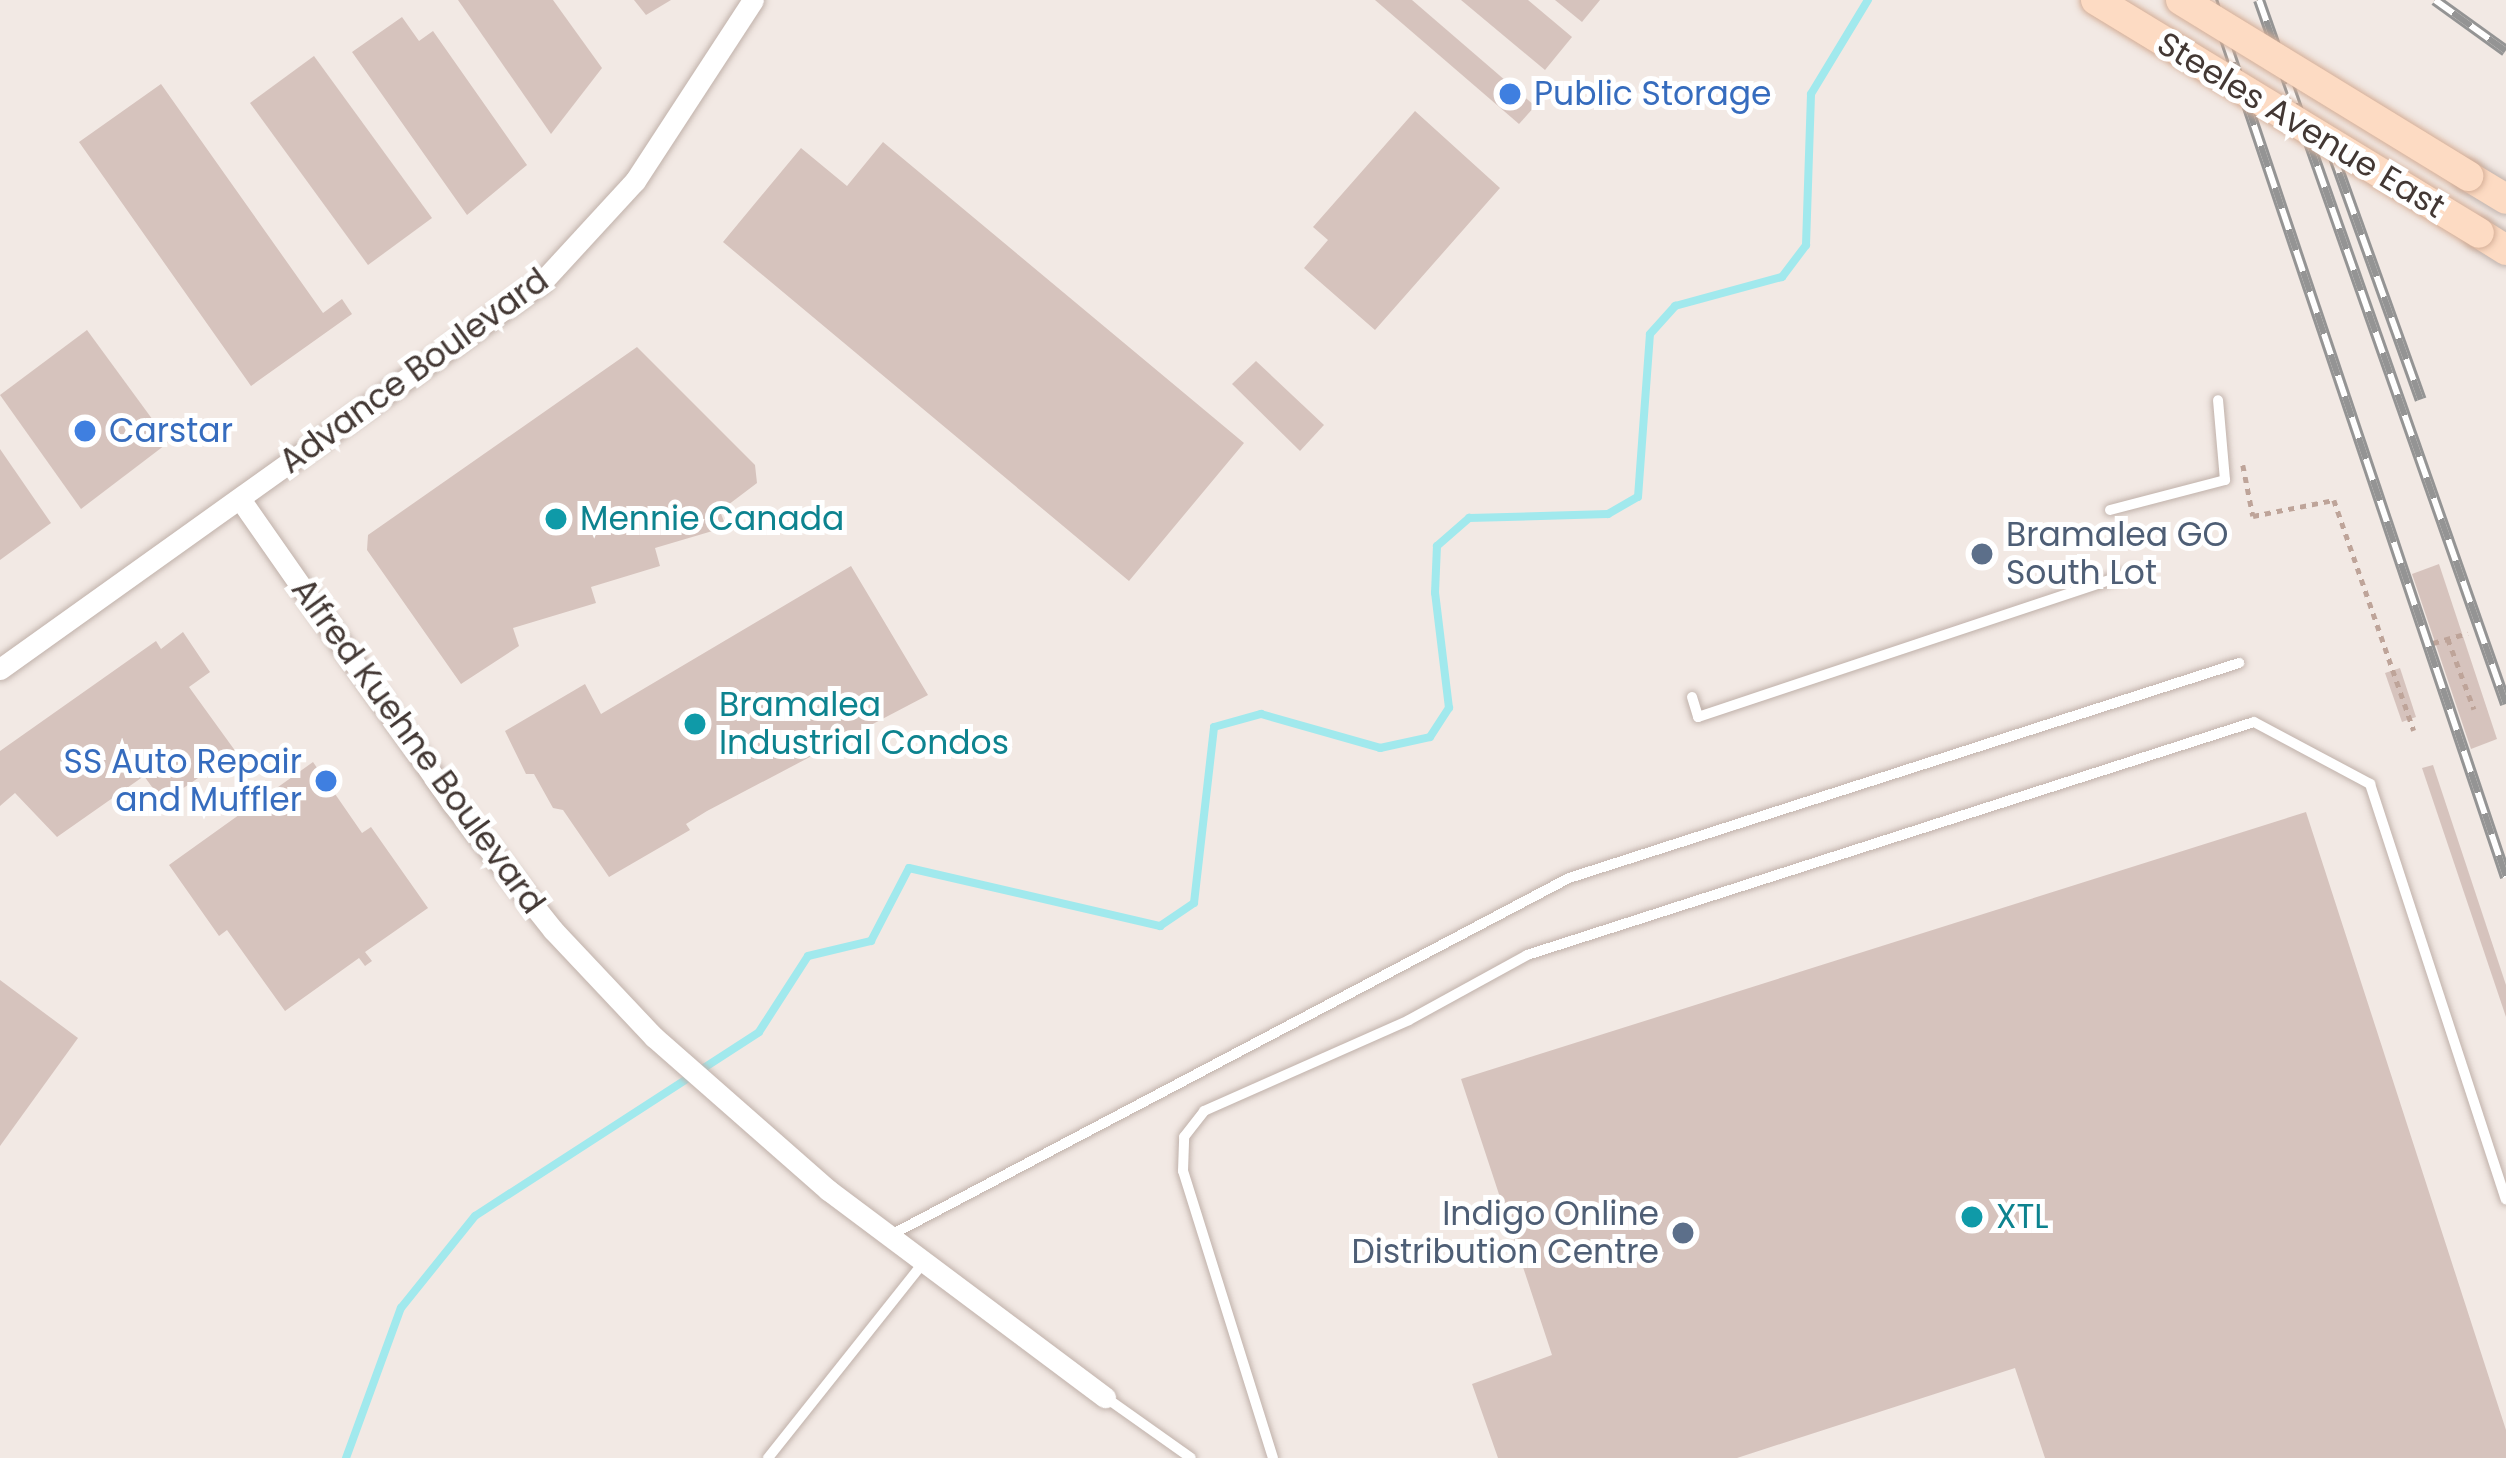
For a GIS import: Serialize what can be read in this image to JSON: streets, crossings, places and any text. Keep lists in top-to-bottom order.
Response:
{
  "streets": {
    "main road": ["Steeles Avenue East"],
    "street": ["Advance Boulevard", "Alfred Kuehne Boulevard"]
  },
  "crossings": [
    ["Advance Boulevard", "Alfred Kuehne Boulevard"]
  ],
  "places": [
    "Public Storage",
    "Carstar",
    "Mennie Canada",
    "Bramalea GO South Lot",
    "Bramalea Industrial Condos",
    "SS Auto Repair and Muffler",
    "XTL",
    "Indigo Online Distribution Centre"
  ]
}
